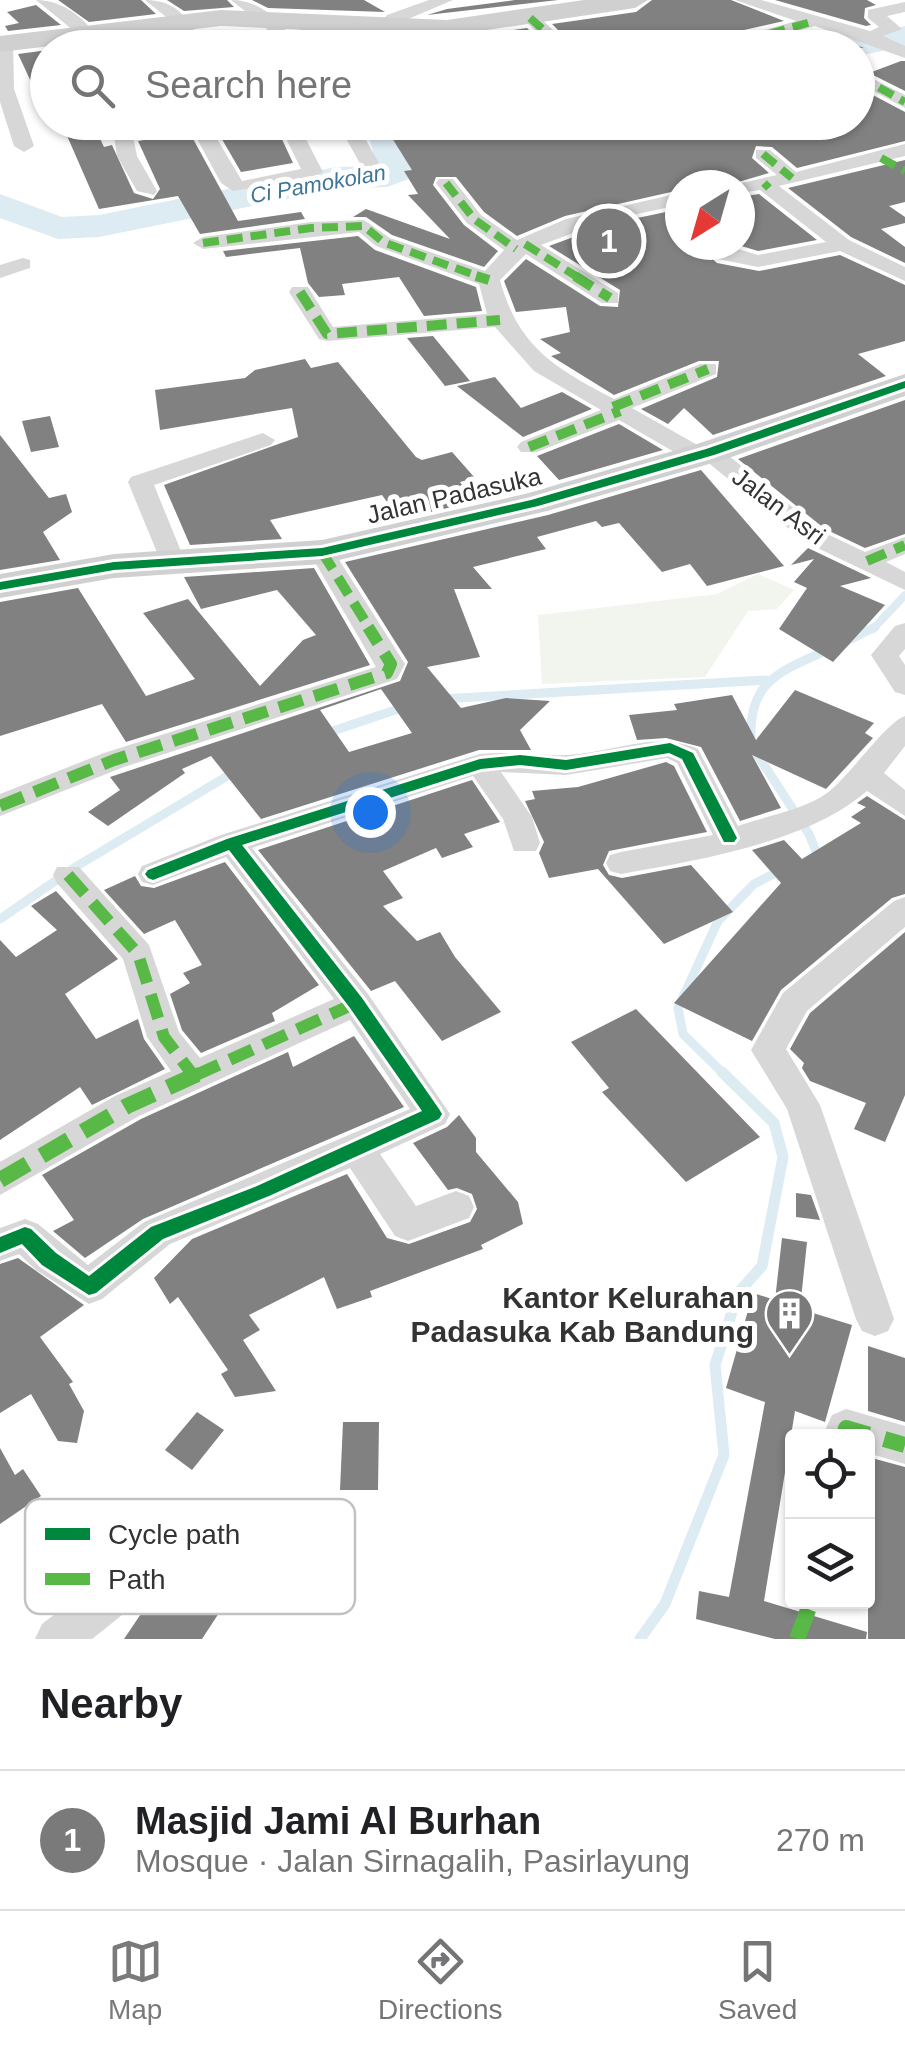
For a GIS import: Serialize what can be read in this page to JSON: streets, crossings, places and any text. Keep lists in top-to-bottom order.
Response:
{
  "streets": {
    "street": ["Jalan Padasuka", "Jalan Asri"]
  },
  "crossings": [
    ["Jalan Padasuka", "Jalan Asri"]
  ],
  "water": ["Ci Pamokolan"],
  "places": {
    "building": ["Kantor Kelurahan Padasuka Kab Bandung"]
  },
  "legend": ["Cycle path", "Path"],
  "north": "bottom left",
  "page": {
    "search": "Search here",
    "pins": "1",
    "heading": "Nearby",
    "list": [
      {
        "mark": "1",
        "name": "Masjid Jami Al Burhan",
        "note": "Mosque · Jalan Sirnagalih, Pasirlayung",
        "value": "270 m"
      }
    ],
    "nav": ["Map", "Directions", "Saved"]
  }
}
